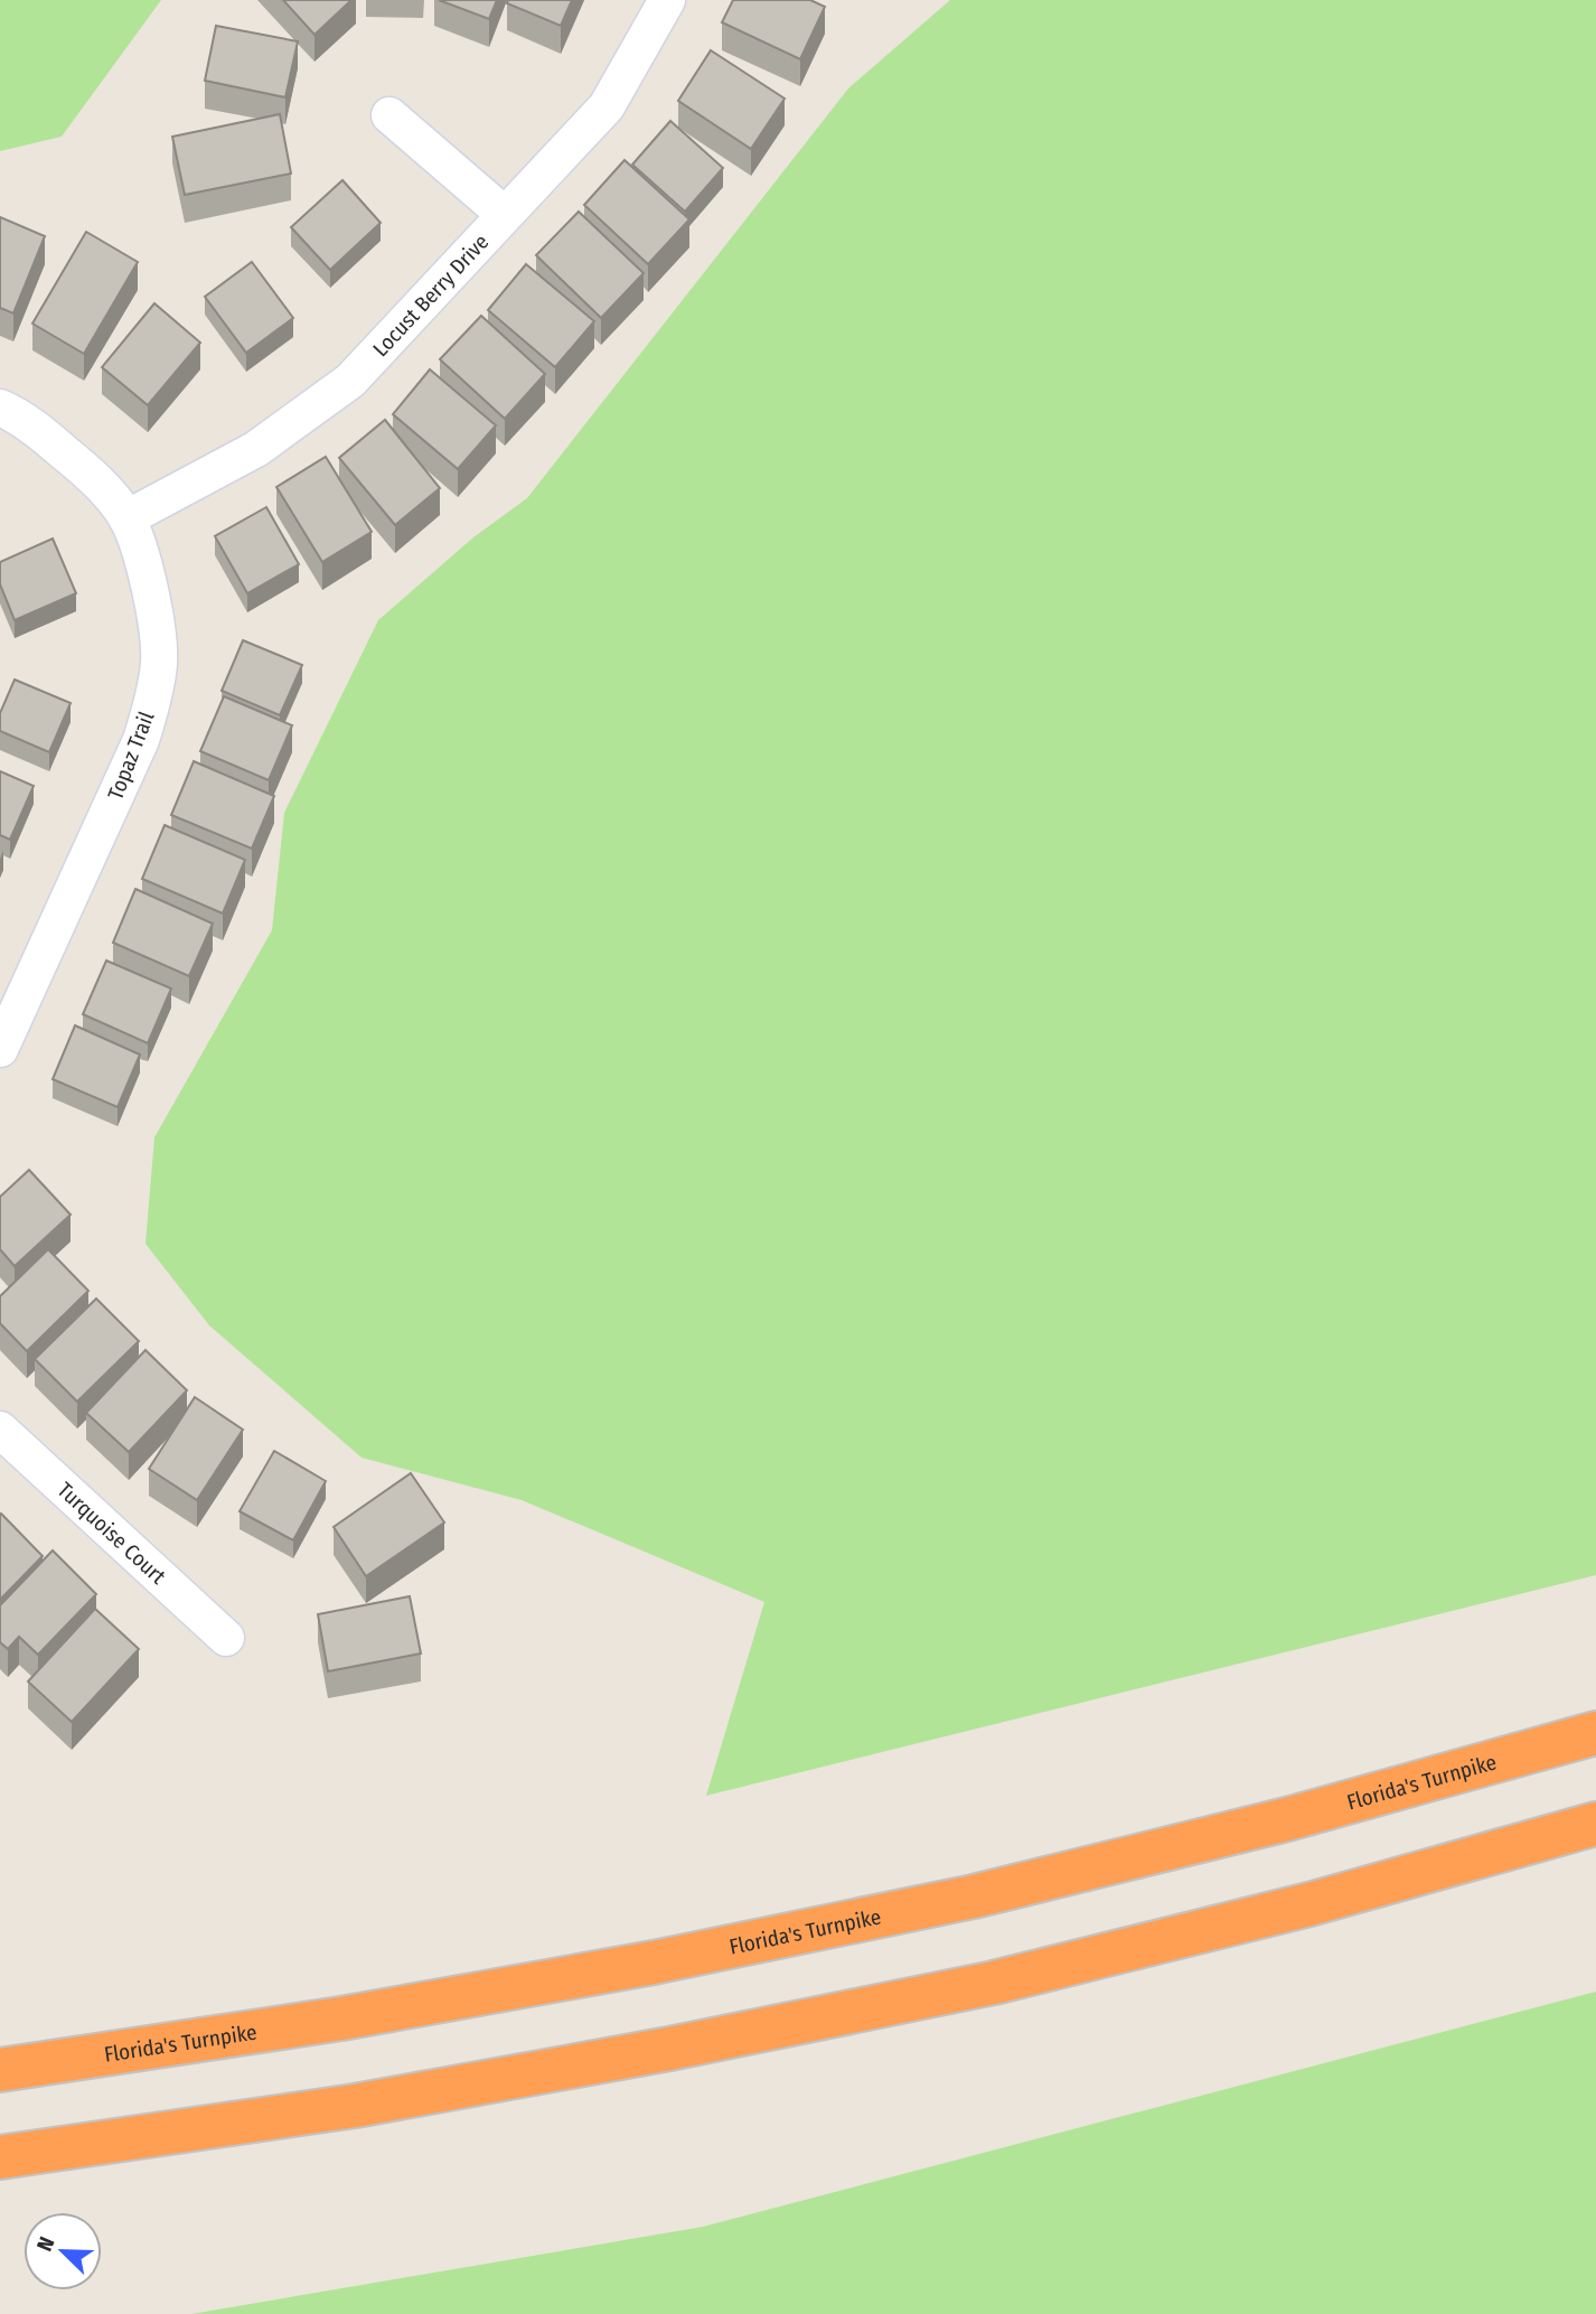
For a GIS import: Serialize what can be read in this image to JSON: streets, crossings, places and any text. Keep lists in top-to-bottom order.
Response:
{
  "streets": {
    "highway": ["Florida's Turnpike"],
    "street": ["Locust Berry Drive", "Topaz Trail", "Turquoise Court"]
  },
  "crossings": [
    ["Locust Berry Drive", "Topaz Trail"]
  ],
  "north": "top left"
}
